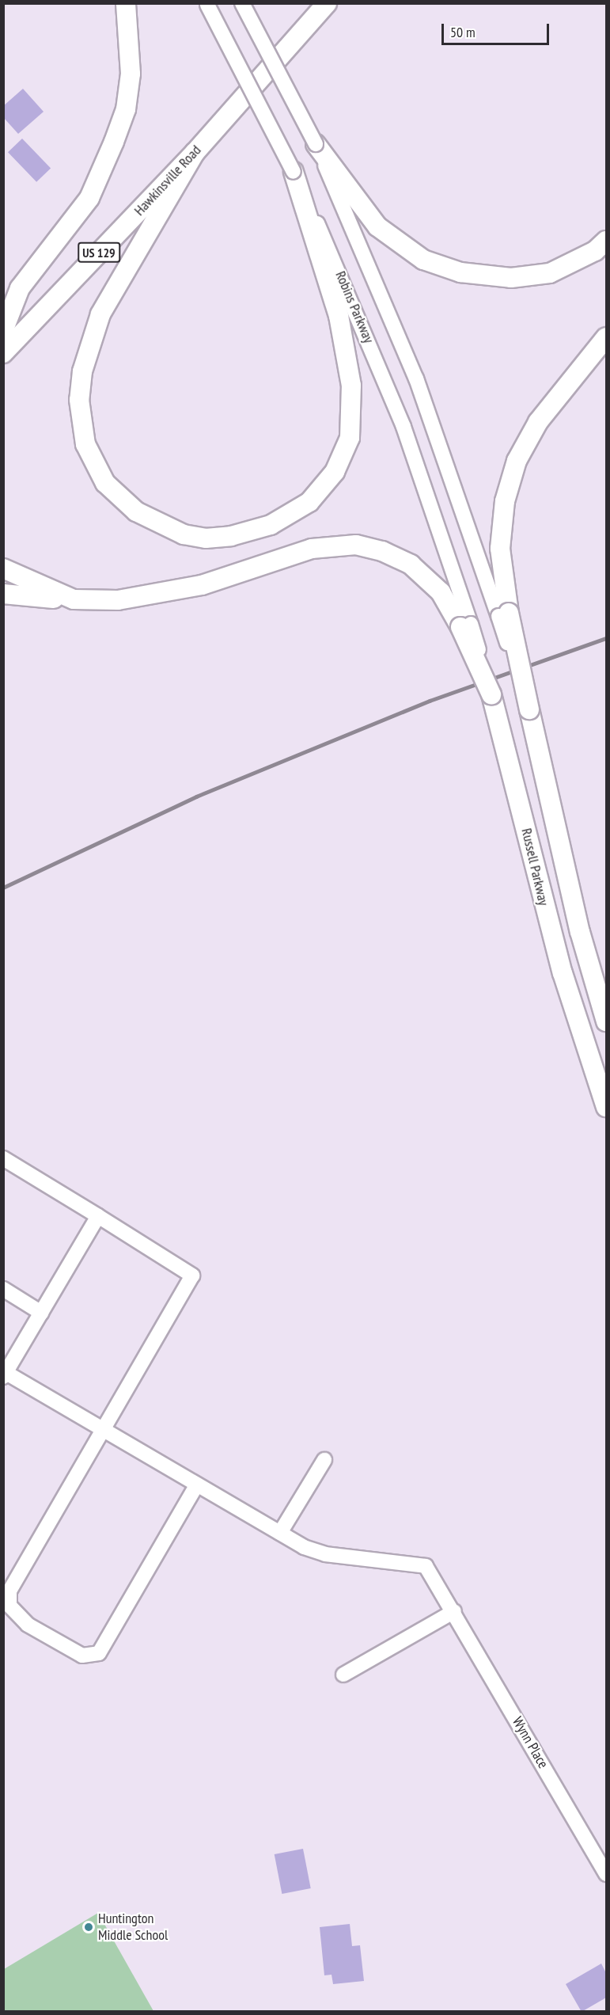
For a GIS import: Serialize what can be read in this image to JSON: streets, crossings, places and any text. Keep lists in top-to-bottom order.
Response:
{
  "streets": {
    "main road": ["Hawkinsville Road", "US 129", "Russell Parkway"],
    "street": ["Robins Parkway", "Wynn Place"]
  },
  "crossings": [
    ["Robins Parkway", "Russell Parkway"]
  ],
  "places": ["Huntington Middle School"],
  "scale_bar": "50 m"
}
